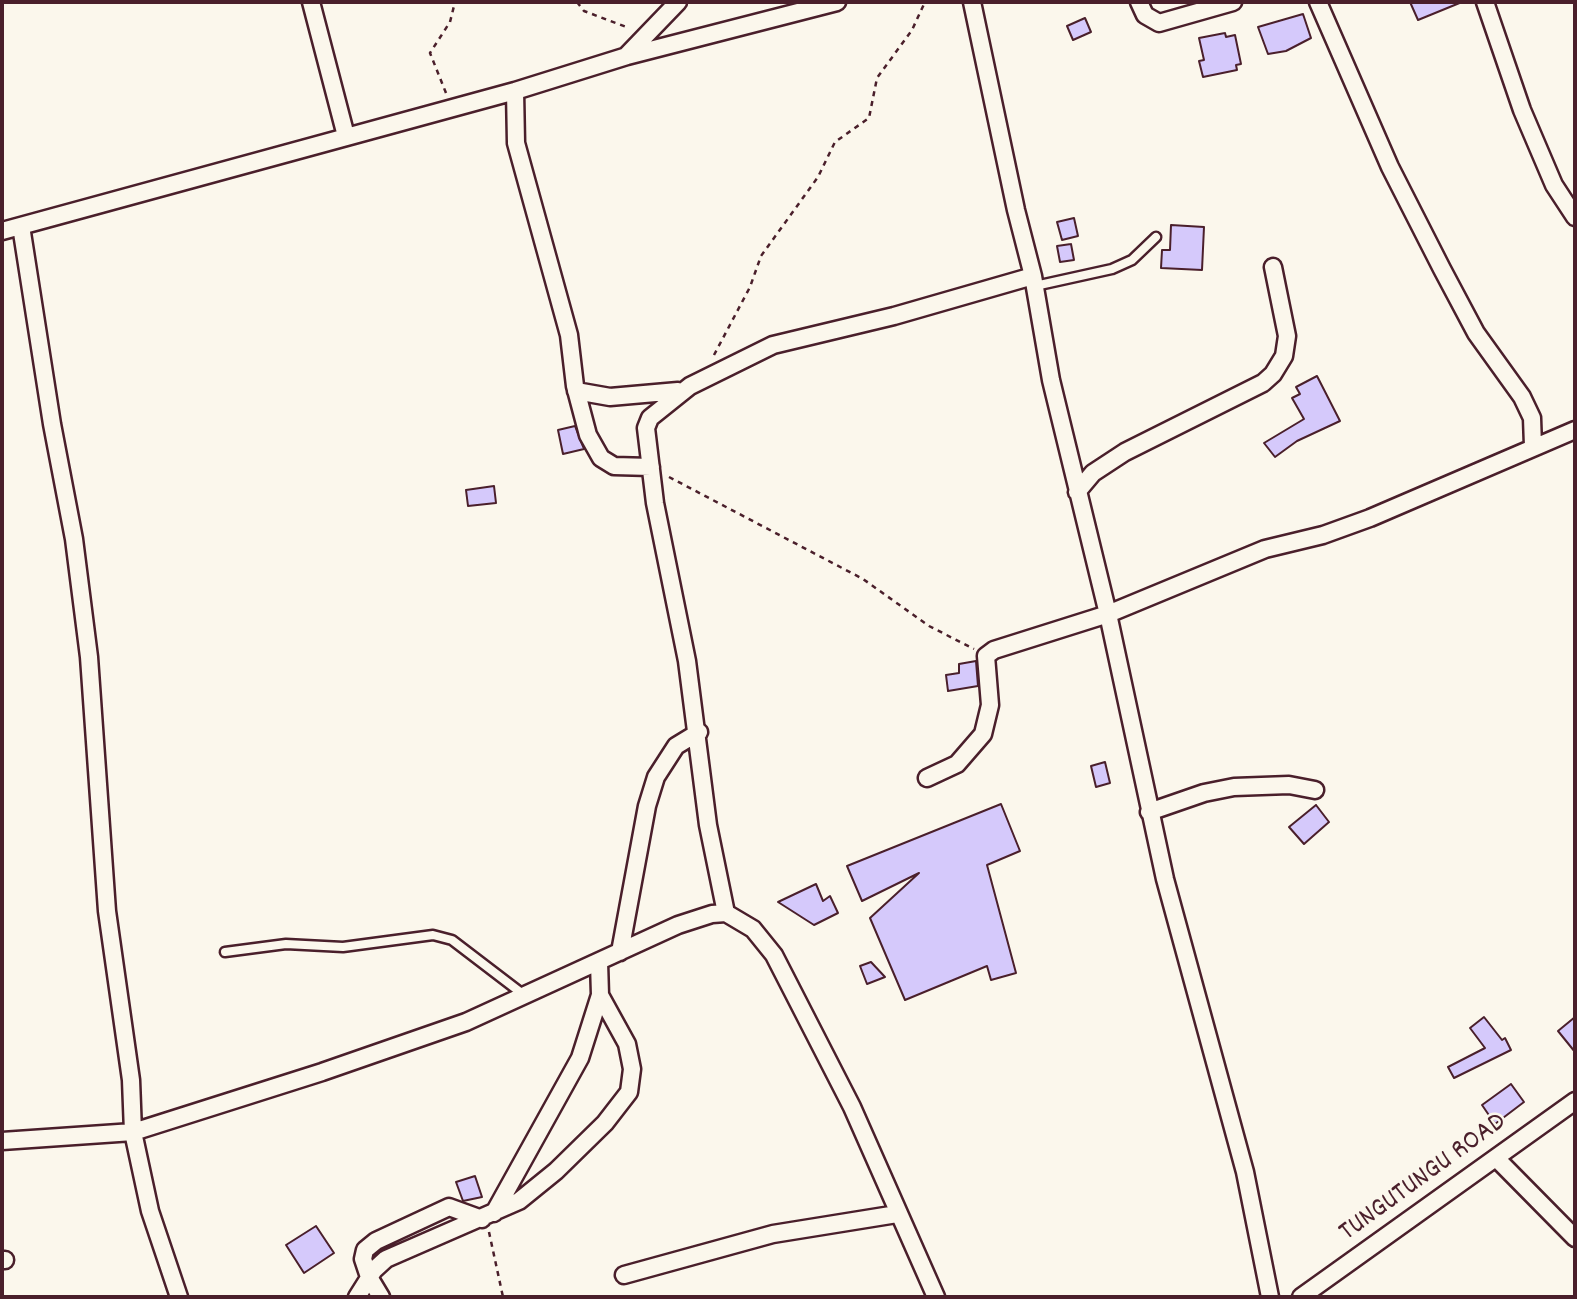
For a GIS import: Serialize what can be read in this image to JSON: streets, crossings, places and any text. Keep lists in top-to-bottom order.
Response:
{
  "streets": {
    "street": ["TUNGUTUNGU ROAD"]
  }
}
